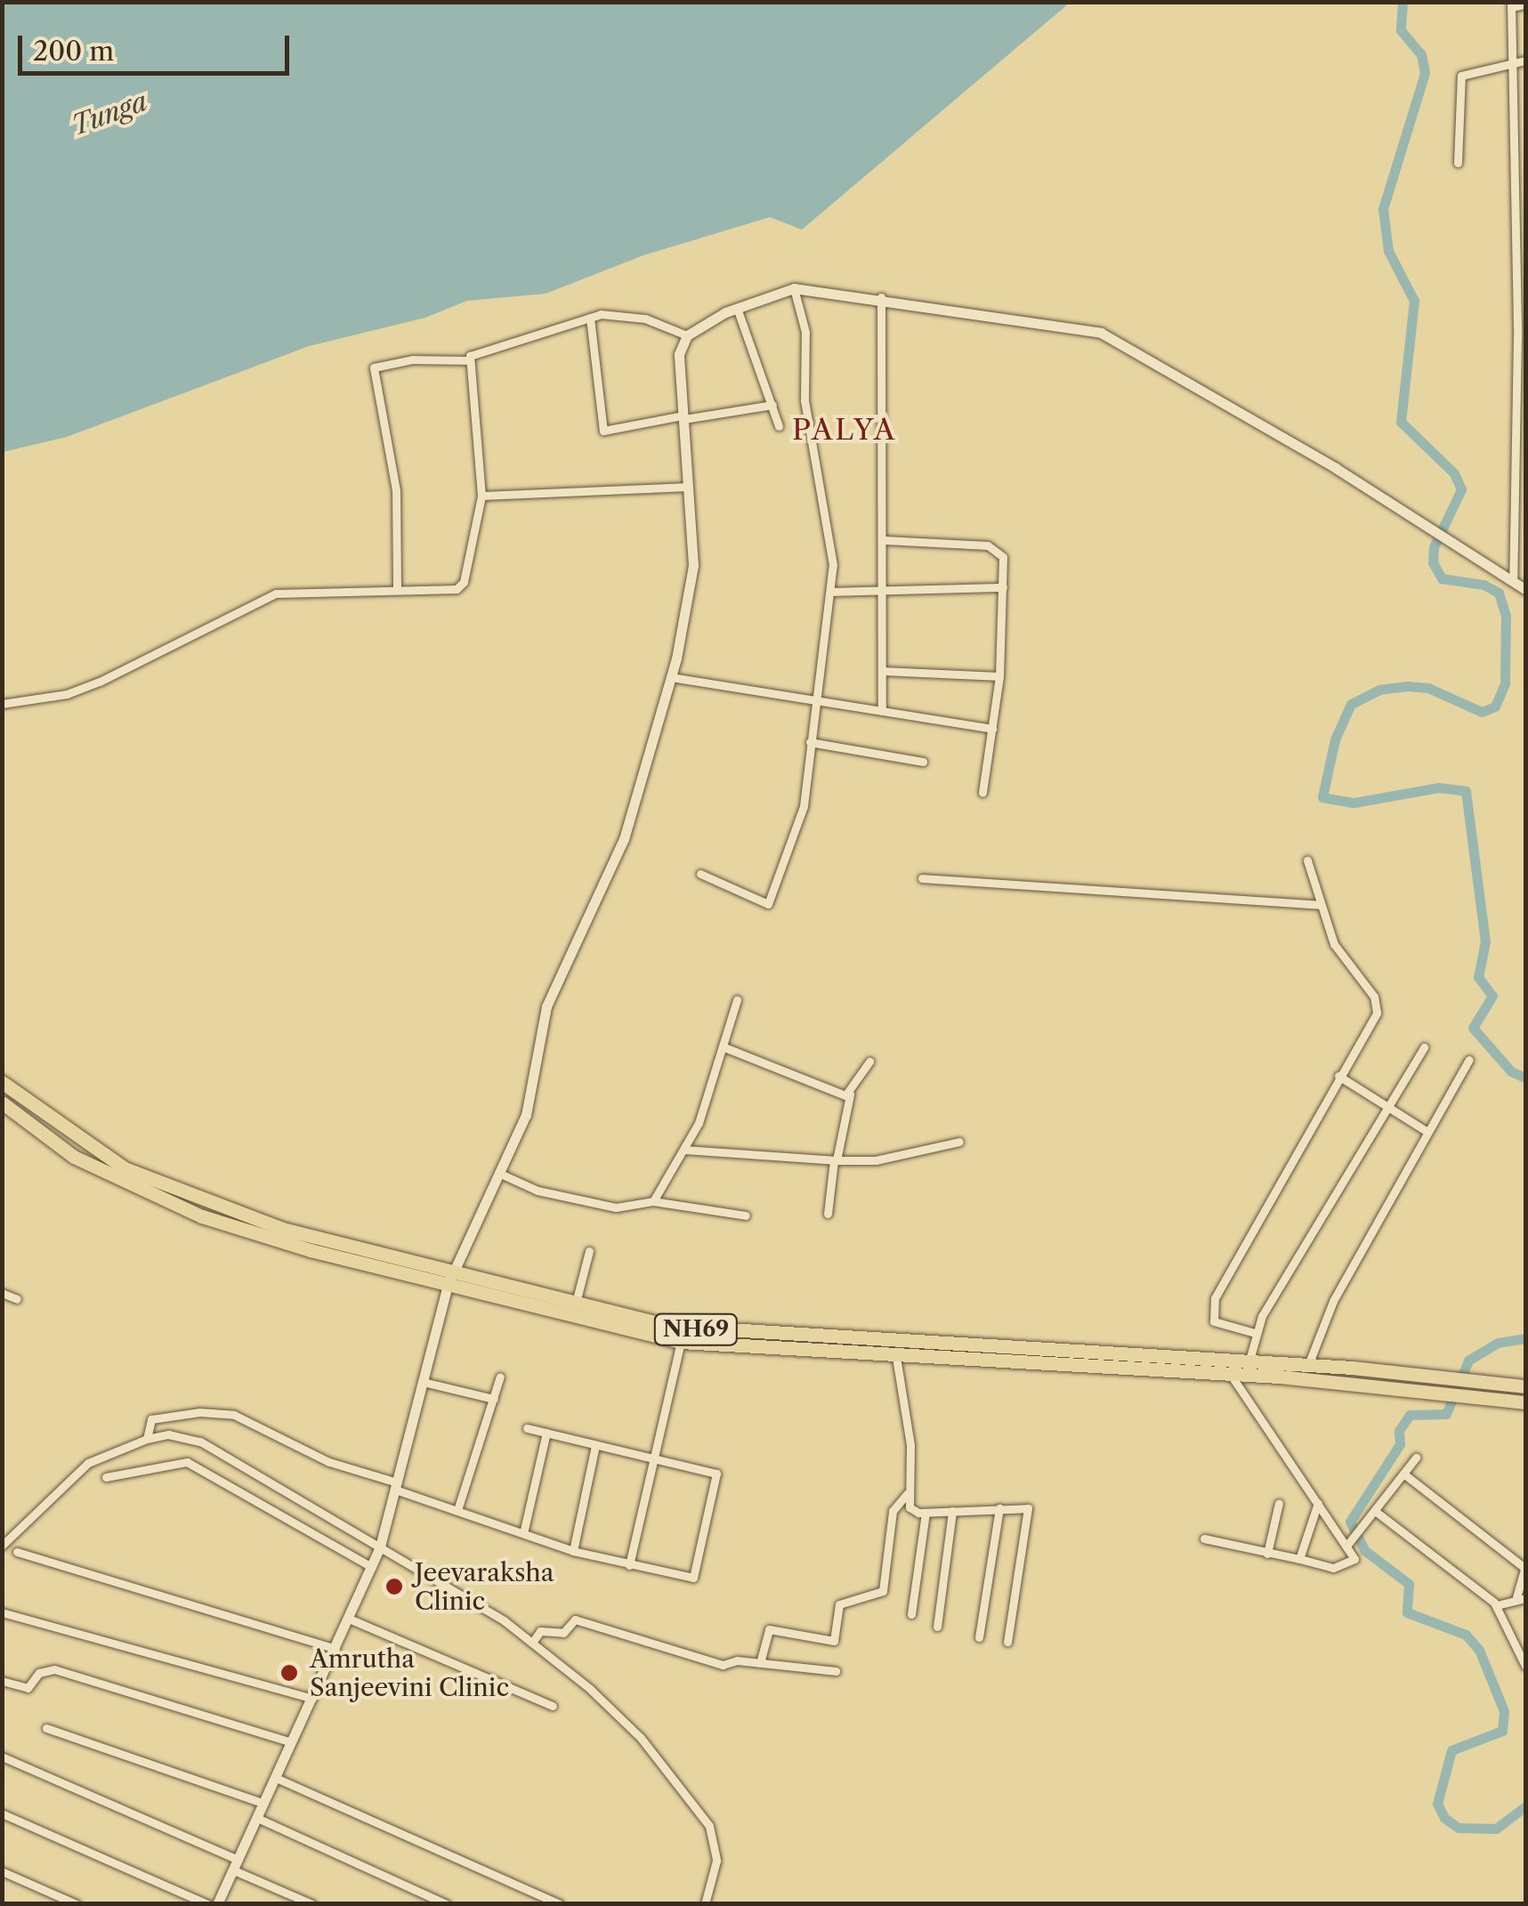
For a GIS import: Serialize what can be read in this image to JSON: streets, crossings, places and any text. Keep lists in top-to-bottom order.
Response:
{
  "streets": {
    "highway": ["NH69"]
  },
  "districts": ["PALYA"],
  "water": ["Tunga"],
  "places": ["Jeevaraksha Clinic", "Amrutha Sanjeevini Clinic"],
  "scale_bar": "200 m"
}
